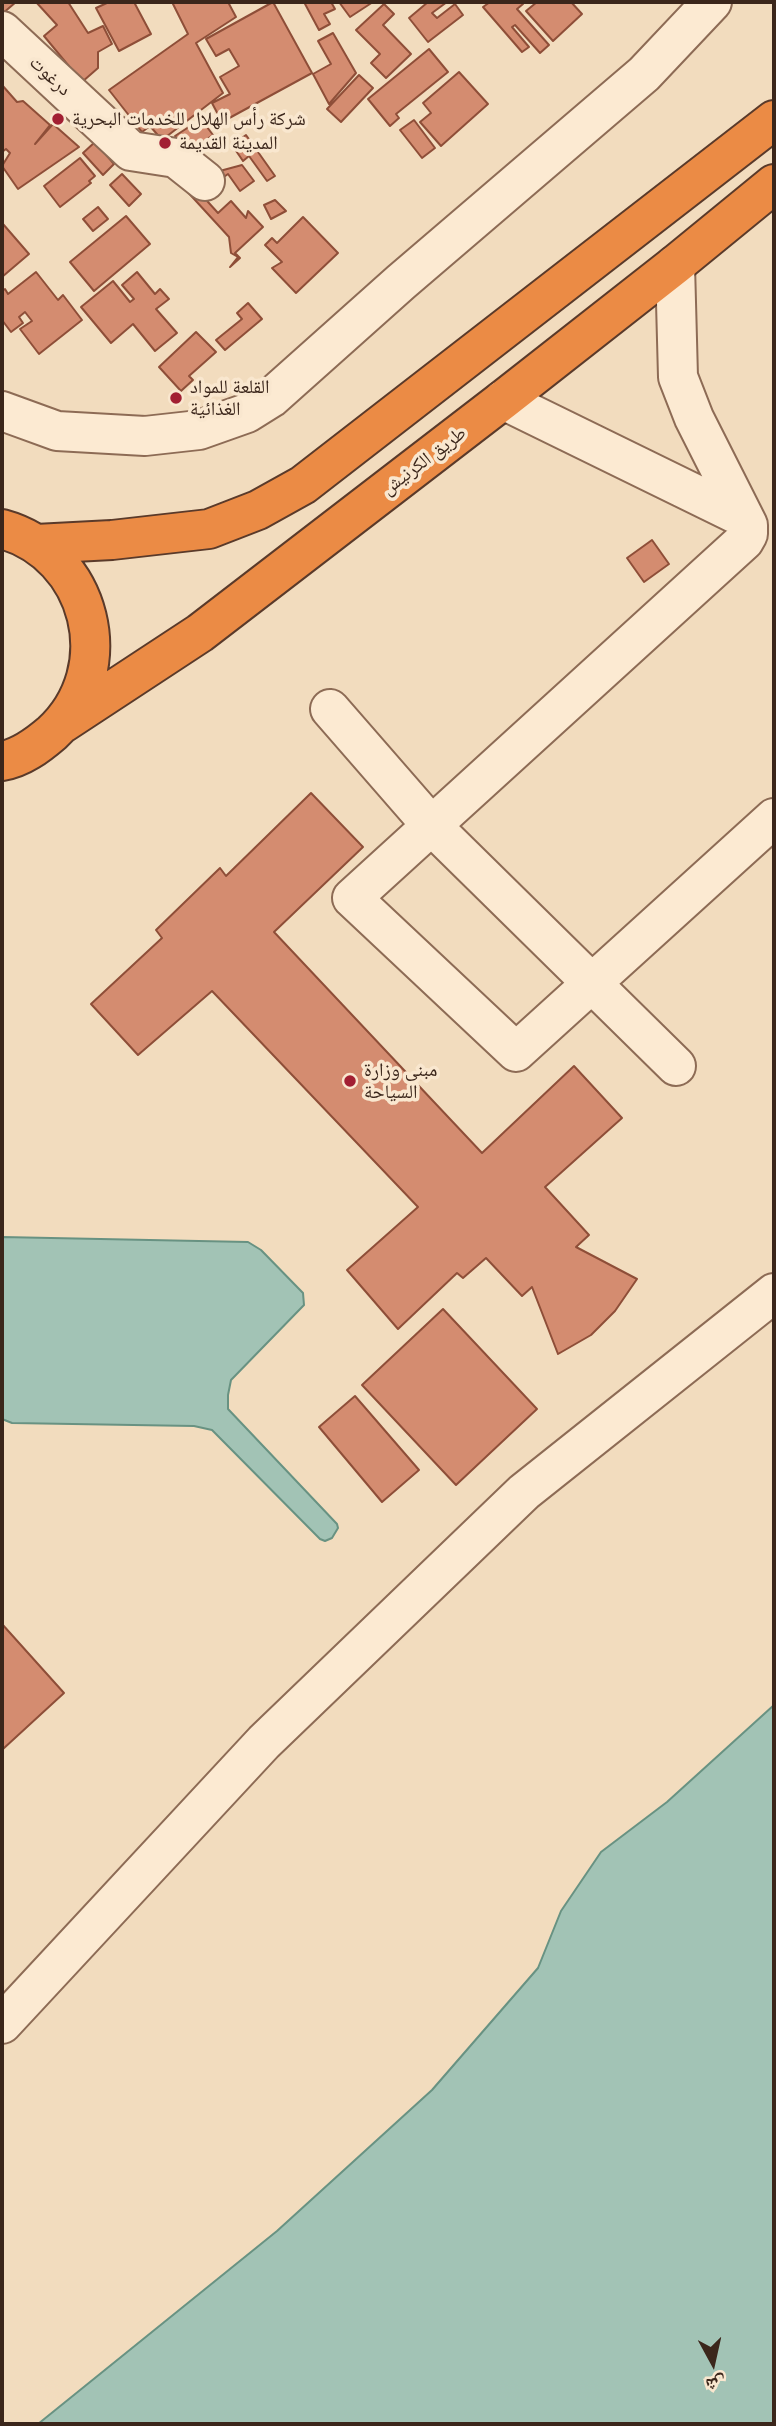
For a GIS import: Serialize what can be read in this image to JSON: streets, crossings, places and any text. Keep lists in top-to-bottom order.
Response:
{
  "streets": {
    "highway": ["طريق الكرنيش"],
    "street": ["درغوت"]
  },
  "places": [
    "شركة رأس الهلال للخدمات البحرية",
    "المدينة القديمة",
    "القلعة للمواد الغذائية",
    "مبنى وزارة السياحة"
  ],
  "north": "bottom"
}
